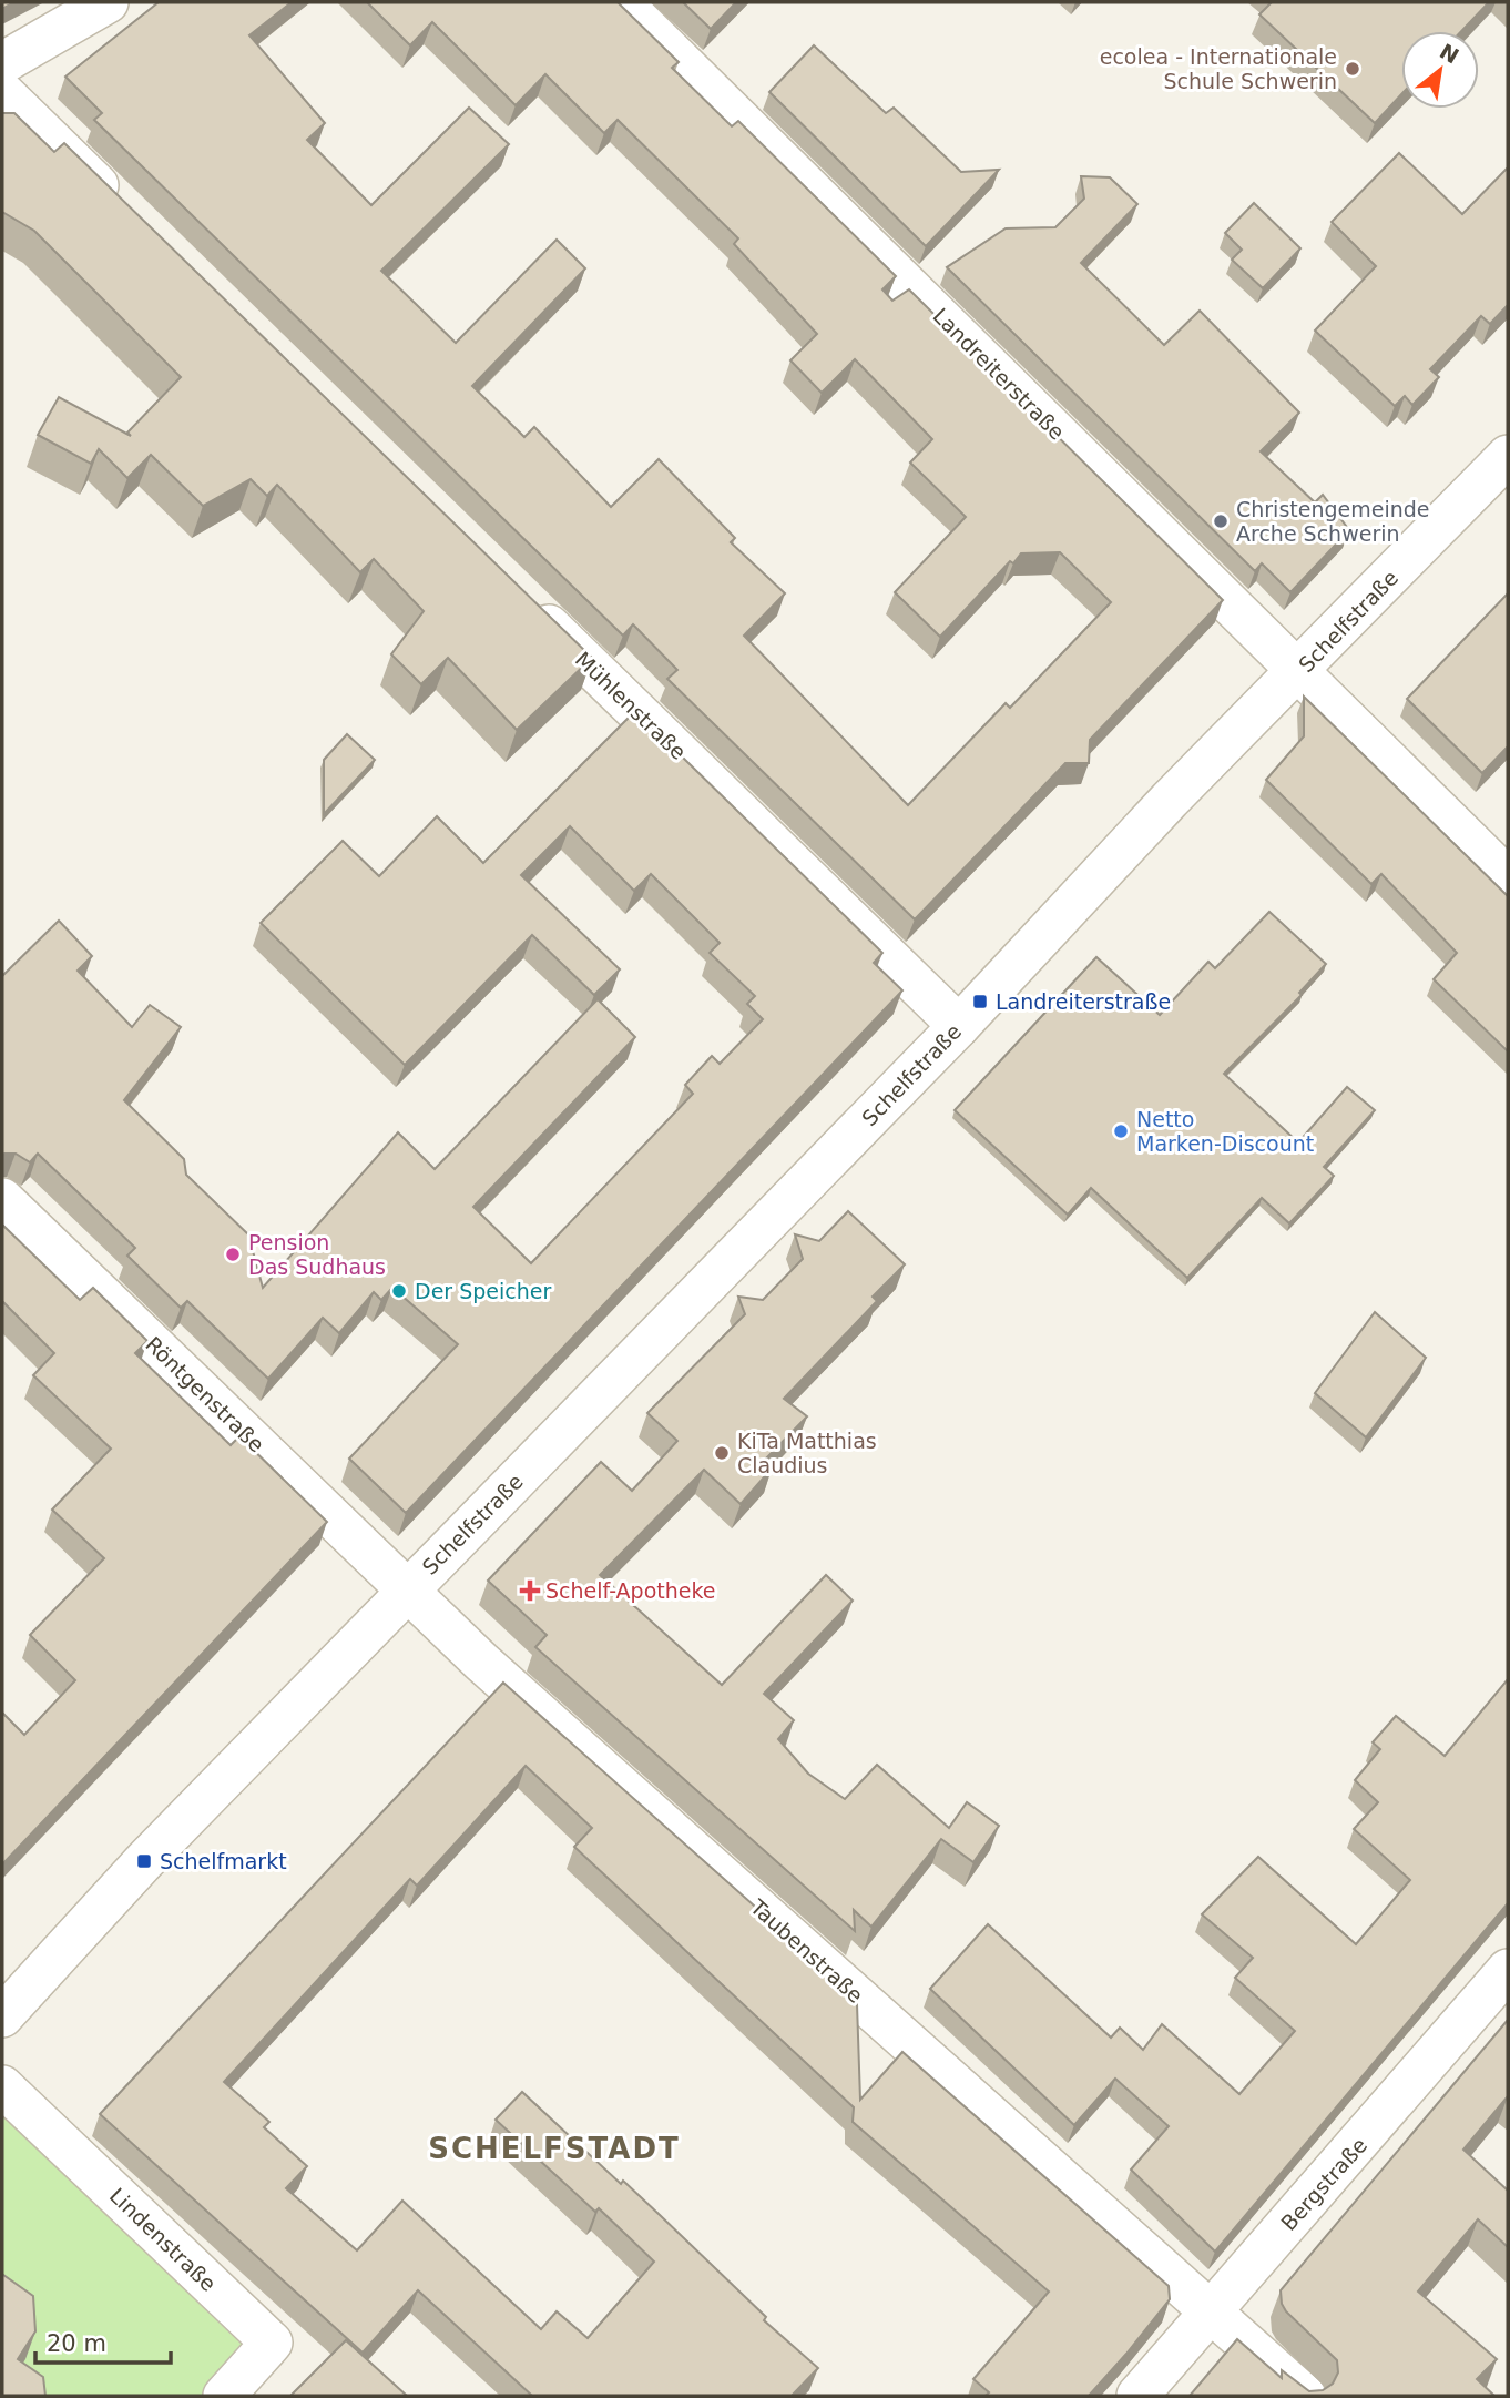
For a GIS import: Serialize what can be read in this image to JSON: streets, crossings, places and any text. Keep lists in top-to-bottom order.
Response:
{
  "streets": {
    "street": [
      "Landreiterstraße",
      "Schelfstraße",
      "Mühlenstraße",
      "Röntgenstraße",
      "Taubenstraße",
      "Bergstraße",
      "Lindenstraße"
    ]
  },
  "crossings": [
    ["Landreiterstraße", "Schelfstraße"],
    ["Schelfstraße", "Mühlenstraße"],
    ["Schelfstraße", "Röntgenstraße"],
    ["Schelfstraße", "Taubenstraße"],
    ["Röntgenstraße", "Taubenstraße"],
    ["Taubenstraße", "Bergstraße"]
  ],
  "districts": ["SCHELFSTADT"],
  "places": {
    "other": [
      "ecolea - Internationale Schule Schwerin",
      "Christengemeinde Arche Schwerin",
      "Netto Marken-Discount",
      "Pension Das Sudhaus",
      "Der Speicher",
      "KiTa Matthias Claudius"
    ],
    "transit": ["Landreiterstraße", "Schelfmarkt"],
    "health": ["Schelf-Apotheke"]
  },
  "scale_bar": "20 m",
  "north": "top right"
}
